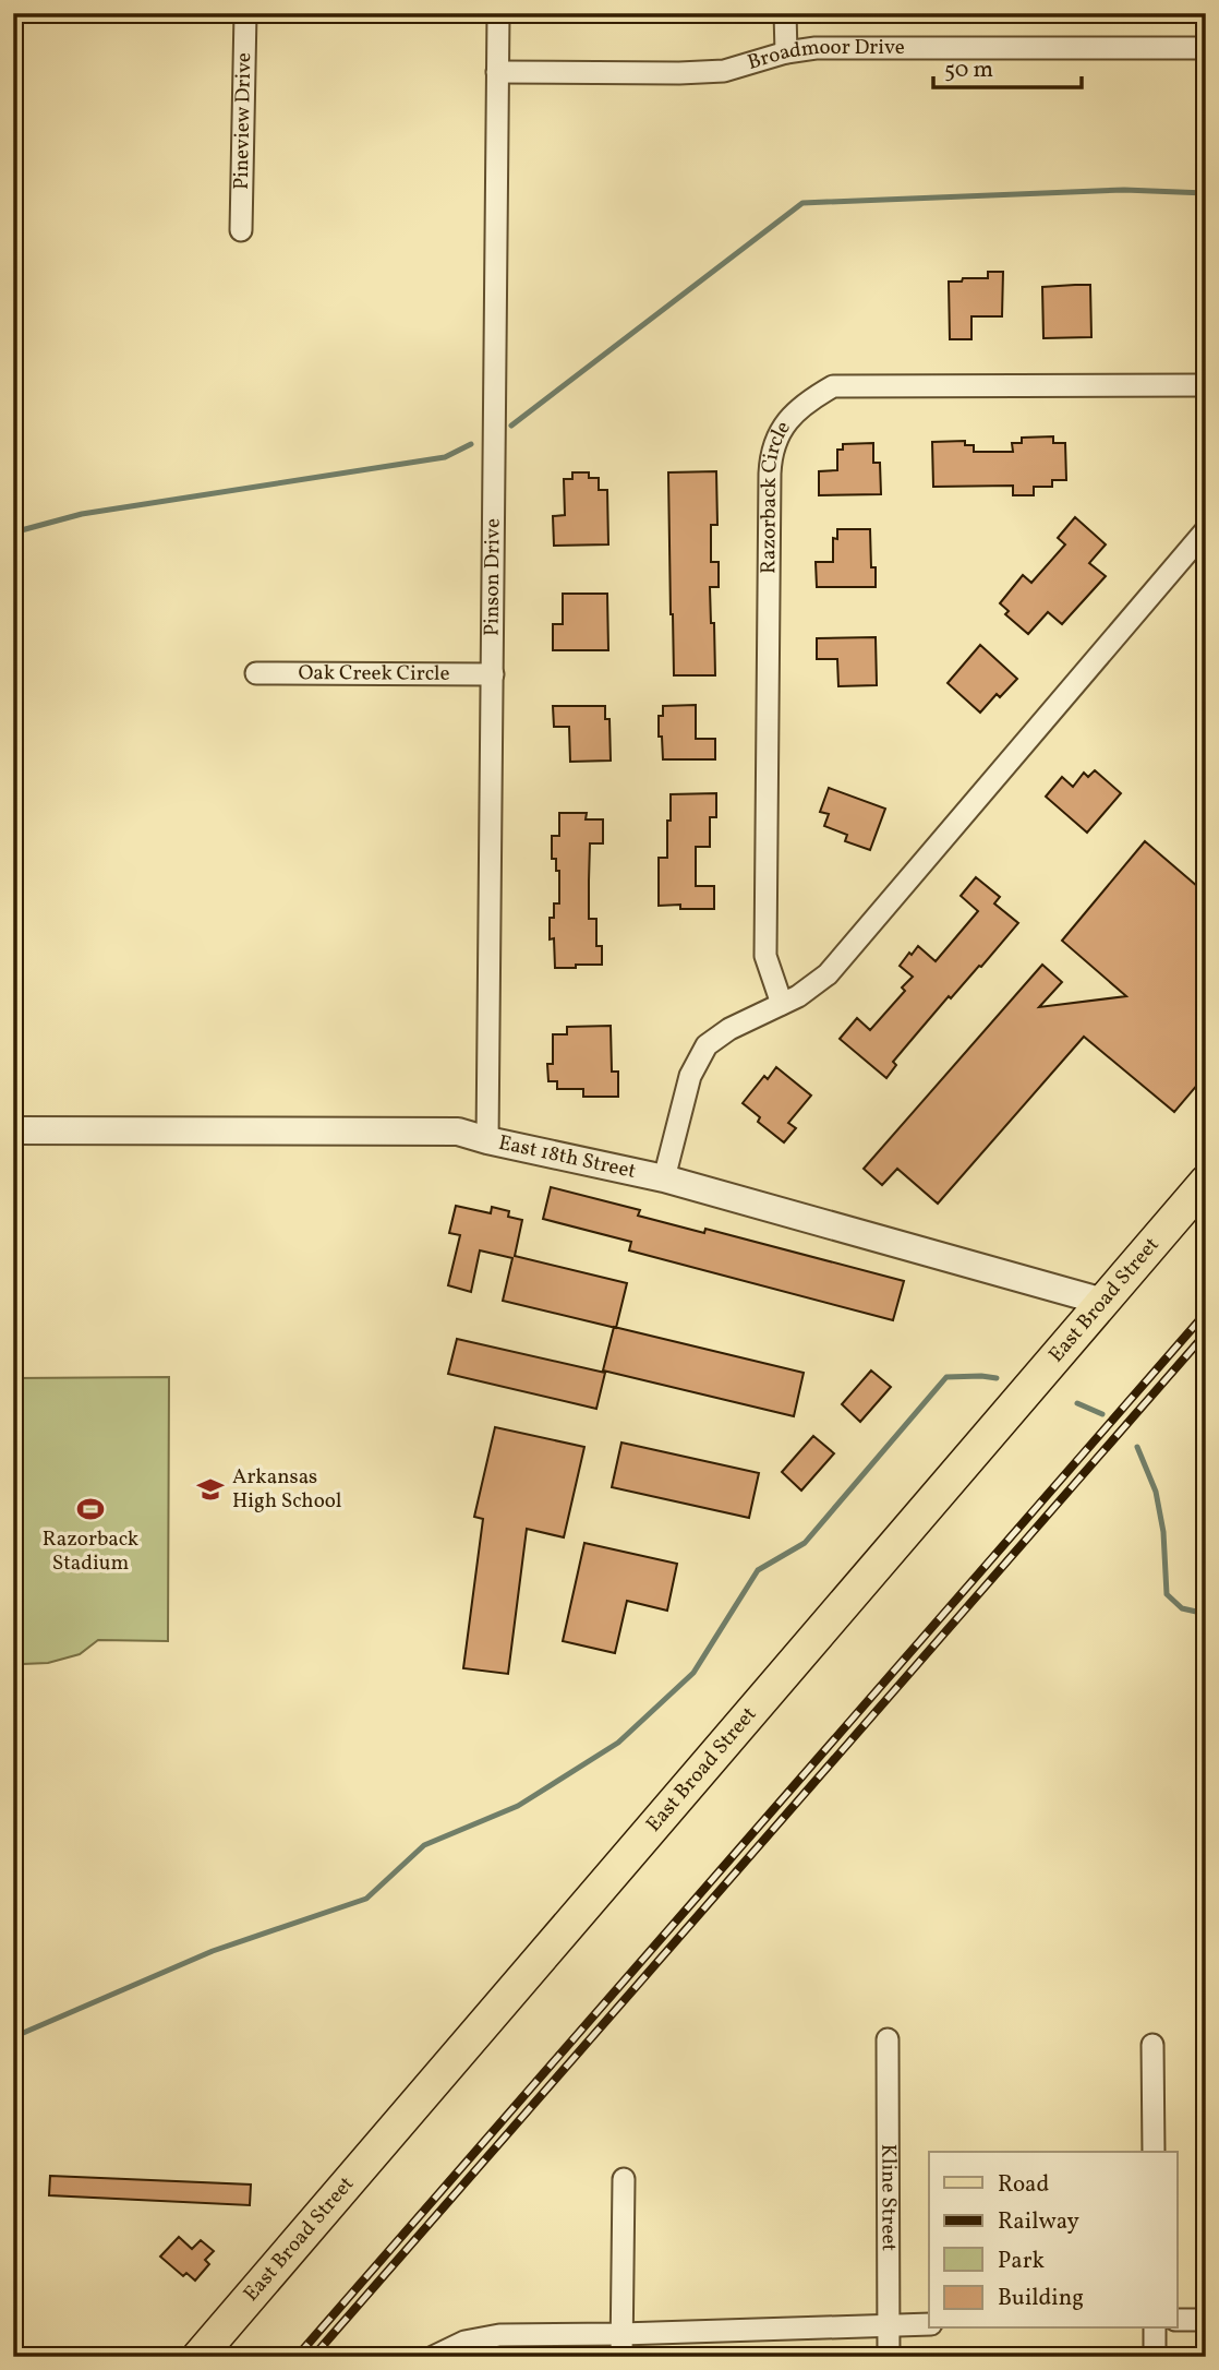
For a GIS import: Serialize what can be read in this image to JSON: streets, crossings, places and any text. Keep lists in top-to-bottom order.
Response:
{
  "streets": {
    "main road": ["East Broad Street"],
    "street": [
      "Broadmoor Drive",
      "Pineview Drive",
      "Razorback Circle",
      "Pinson Drive",
      "Oak Creek Circle",
      "East 18th Street",
      "Kline Street"
    ]
  },
  "crossings": [
    ["Broadmoor Drive", "Pinson Drive"],
    ["Pinson Drive", "Oak Creek Circle"],
    ["Pinson Drive", "East 18th Street"],
    ["East 18th Street", "East Broad Street"]
  ],
  "places": {
    "school or university": ["Arkansas High School"],
    "sports": ["Razorback Stadium"]
  },
  "legend": [
    "Road",
    "Railway",
    "Park",
    "Building"
  ],
  "scale_bar": "50 m"
}
